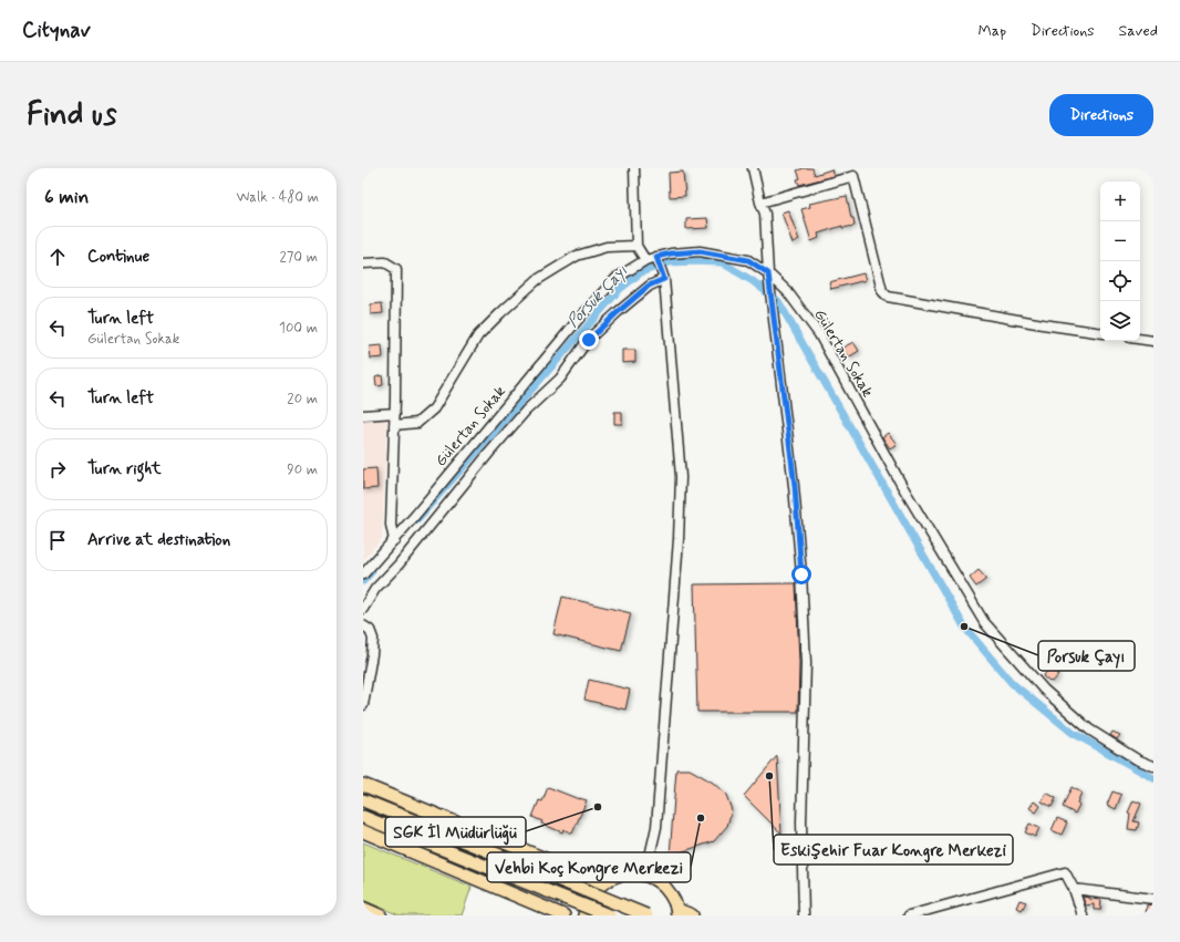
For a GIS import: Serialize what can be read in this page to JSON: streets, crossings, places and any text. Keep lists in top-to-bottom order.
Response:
{
  "streets": {
    "street": ["Gülertan Sokak"]
  },
  "water": ["Porsuk Çayı"],
  "places": [
    "Porsuk Çayı",
    "Eskişehir Fuar Kongre Merkezi",
    "SGK İl Müdürlüğü",
    "Vehbi Koç Kongre Merkezi"
  ],
  "page": {
    "header": "Citynav",
    "nav": ["Map", "Directions", "Saved"],
    "buttons": "Directions",
    "title": "Find us",
    "heading": ["6 min", "Walk · 480 m"],
    "map_buttons": ["+", "−"],
    "list": [
      ["Continue", "270 m"],
      ["Turn left", "Gülertan Sokak", "100 m"],
      ["Turn left", "20 m"],
      ["Turn right", "90 m"],
      "Arrive at destination"
    ]
  }
}
